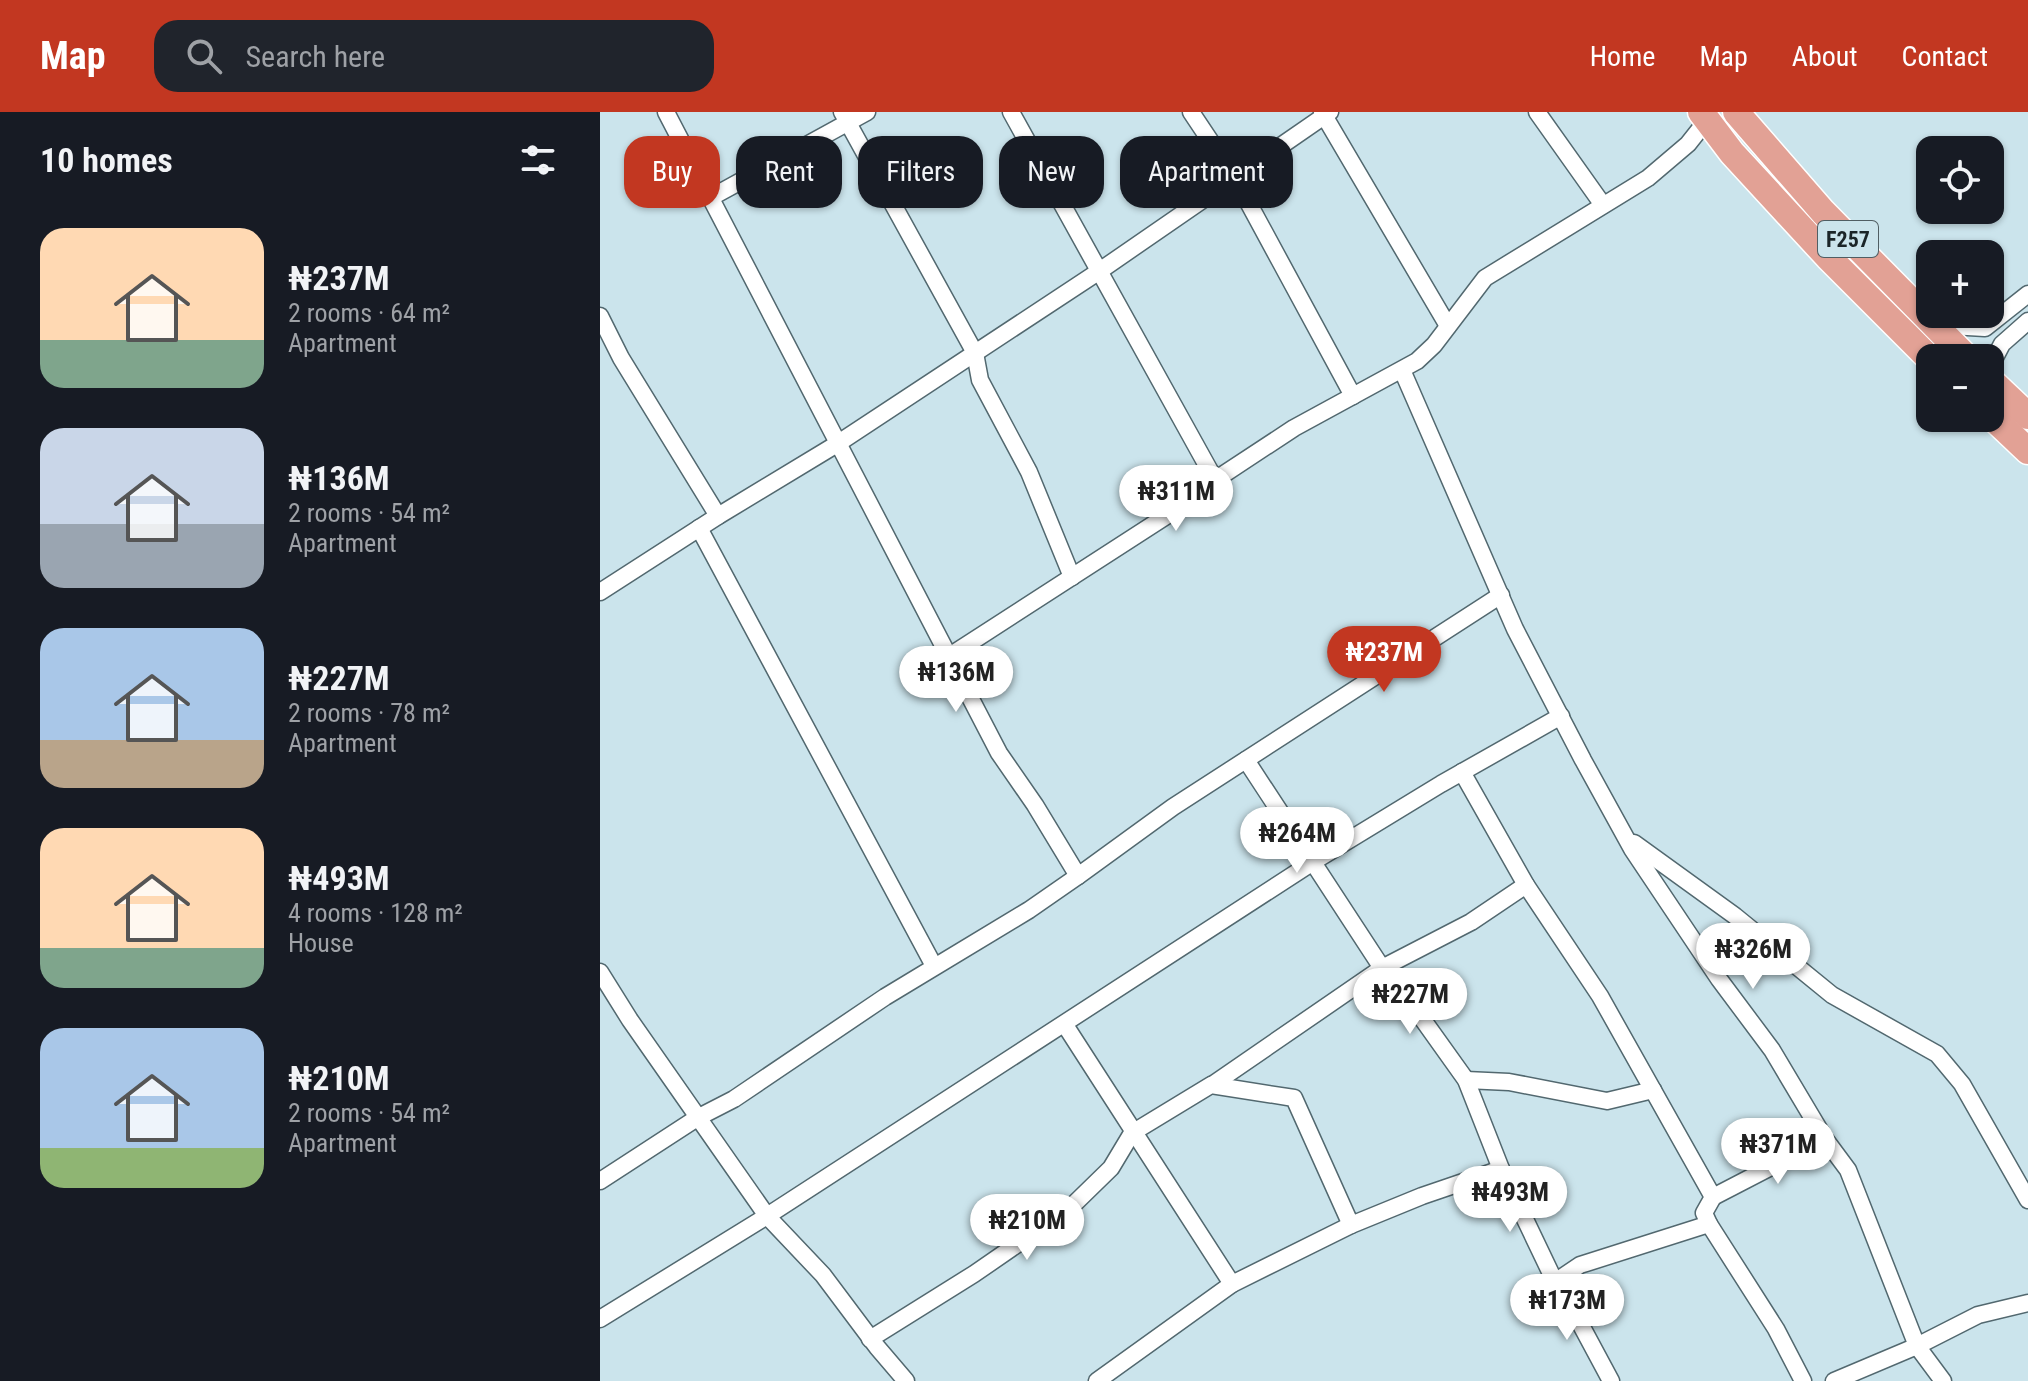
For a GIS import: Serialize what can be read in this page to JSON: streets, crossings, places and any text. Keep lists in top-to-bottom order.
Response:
{
  "streets": {
    "main road": ["F257"]
  },
  "page": {
    "header": "Map",
    "search": "Search here",
    "nav": [
      "Home",
      "Map",
      "About",
      "Contact"
    ],
    "heading": "10 homes",
    "map_buttons": ["+", "−"],
    "chip": [
      "Buy",
      "Rent",
      "Filters",
      "New",
      "Apartment"
    ],
    "list": [
      {
        "name": "₦237M",
        "note": "2 rooms · 64 m² · Apartment"
      },
      {
        "name": "₦136M",
        "note": "2 rooms · 54 m² · Apartment"
      },
      {
        "name": "₦227M",
        "note": "2 rooms · 78 m² · Apartment"
      },
      {
        "name": "₦493M",
        "note": "4 rooms · 128 m² · House"
      },
      {
        "name": "₦210M",
        "note": "2 rooms · 54 m² · Apartment"
      }
    ],
    "price": [
      "₦311M",
      "₦237M",
      "₦136M",
      "₦264M",
      "₦326M",
      "₦227M",
      "₦371M",
      "₦493M",
      "₦210M",
      "₦173M"
    ]
  }
}
